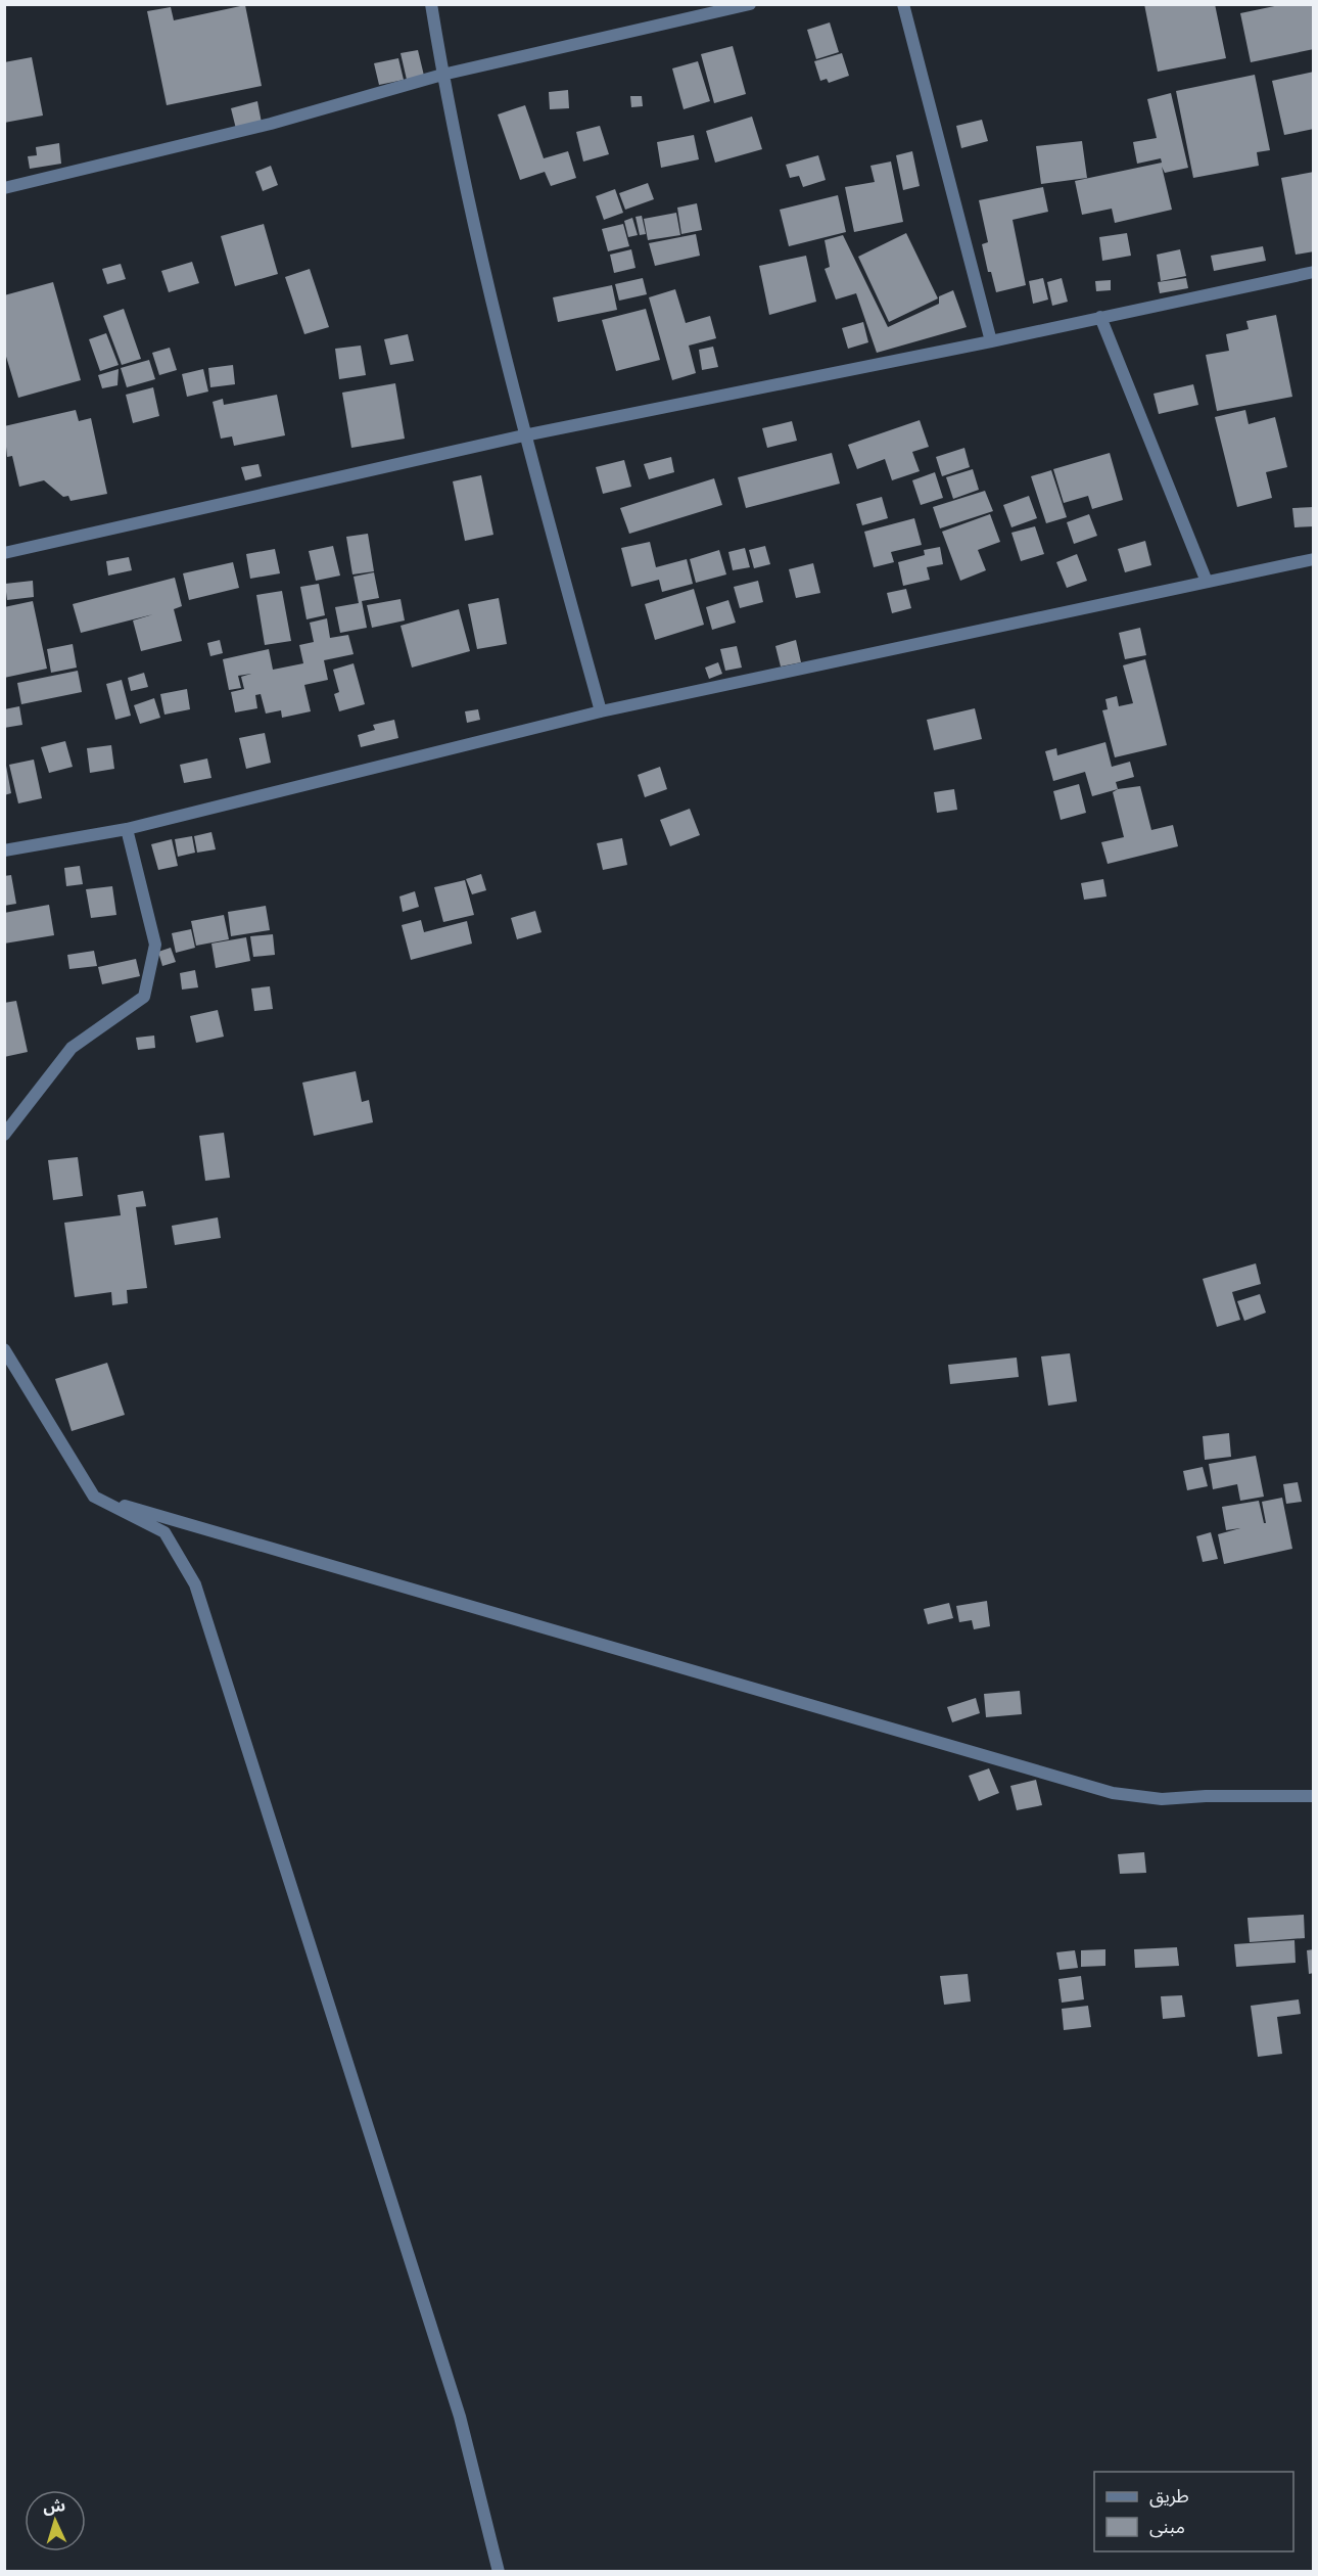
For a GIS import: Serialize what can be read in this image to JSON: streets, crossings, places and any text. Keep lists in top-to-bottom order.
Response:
{
  "legend": ["طريق", "مبنى"],
  "north": "top"
}
